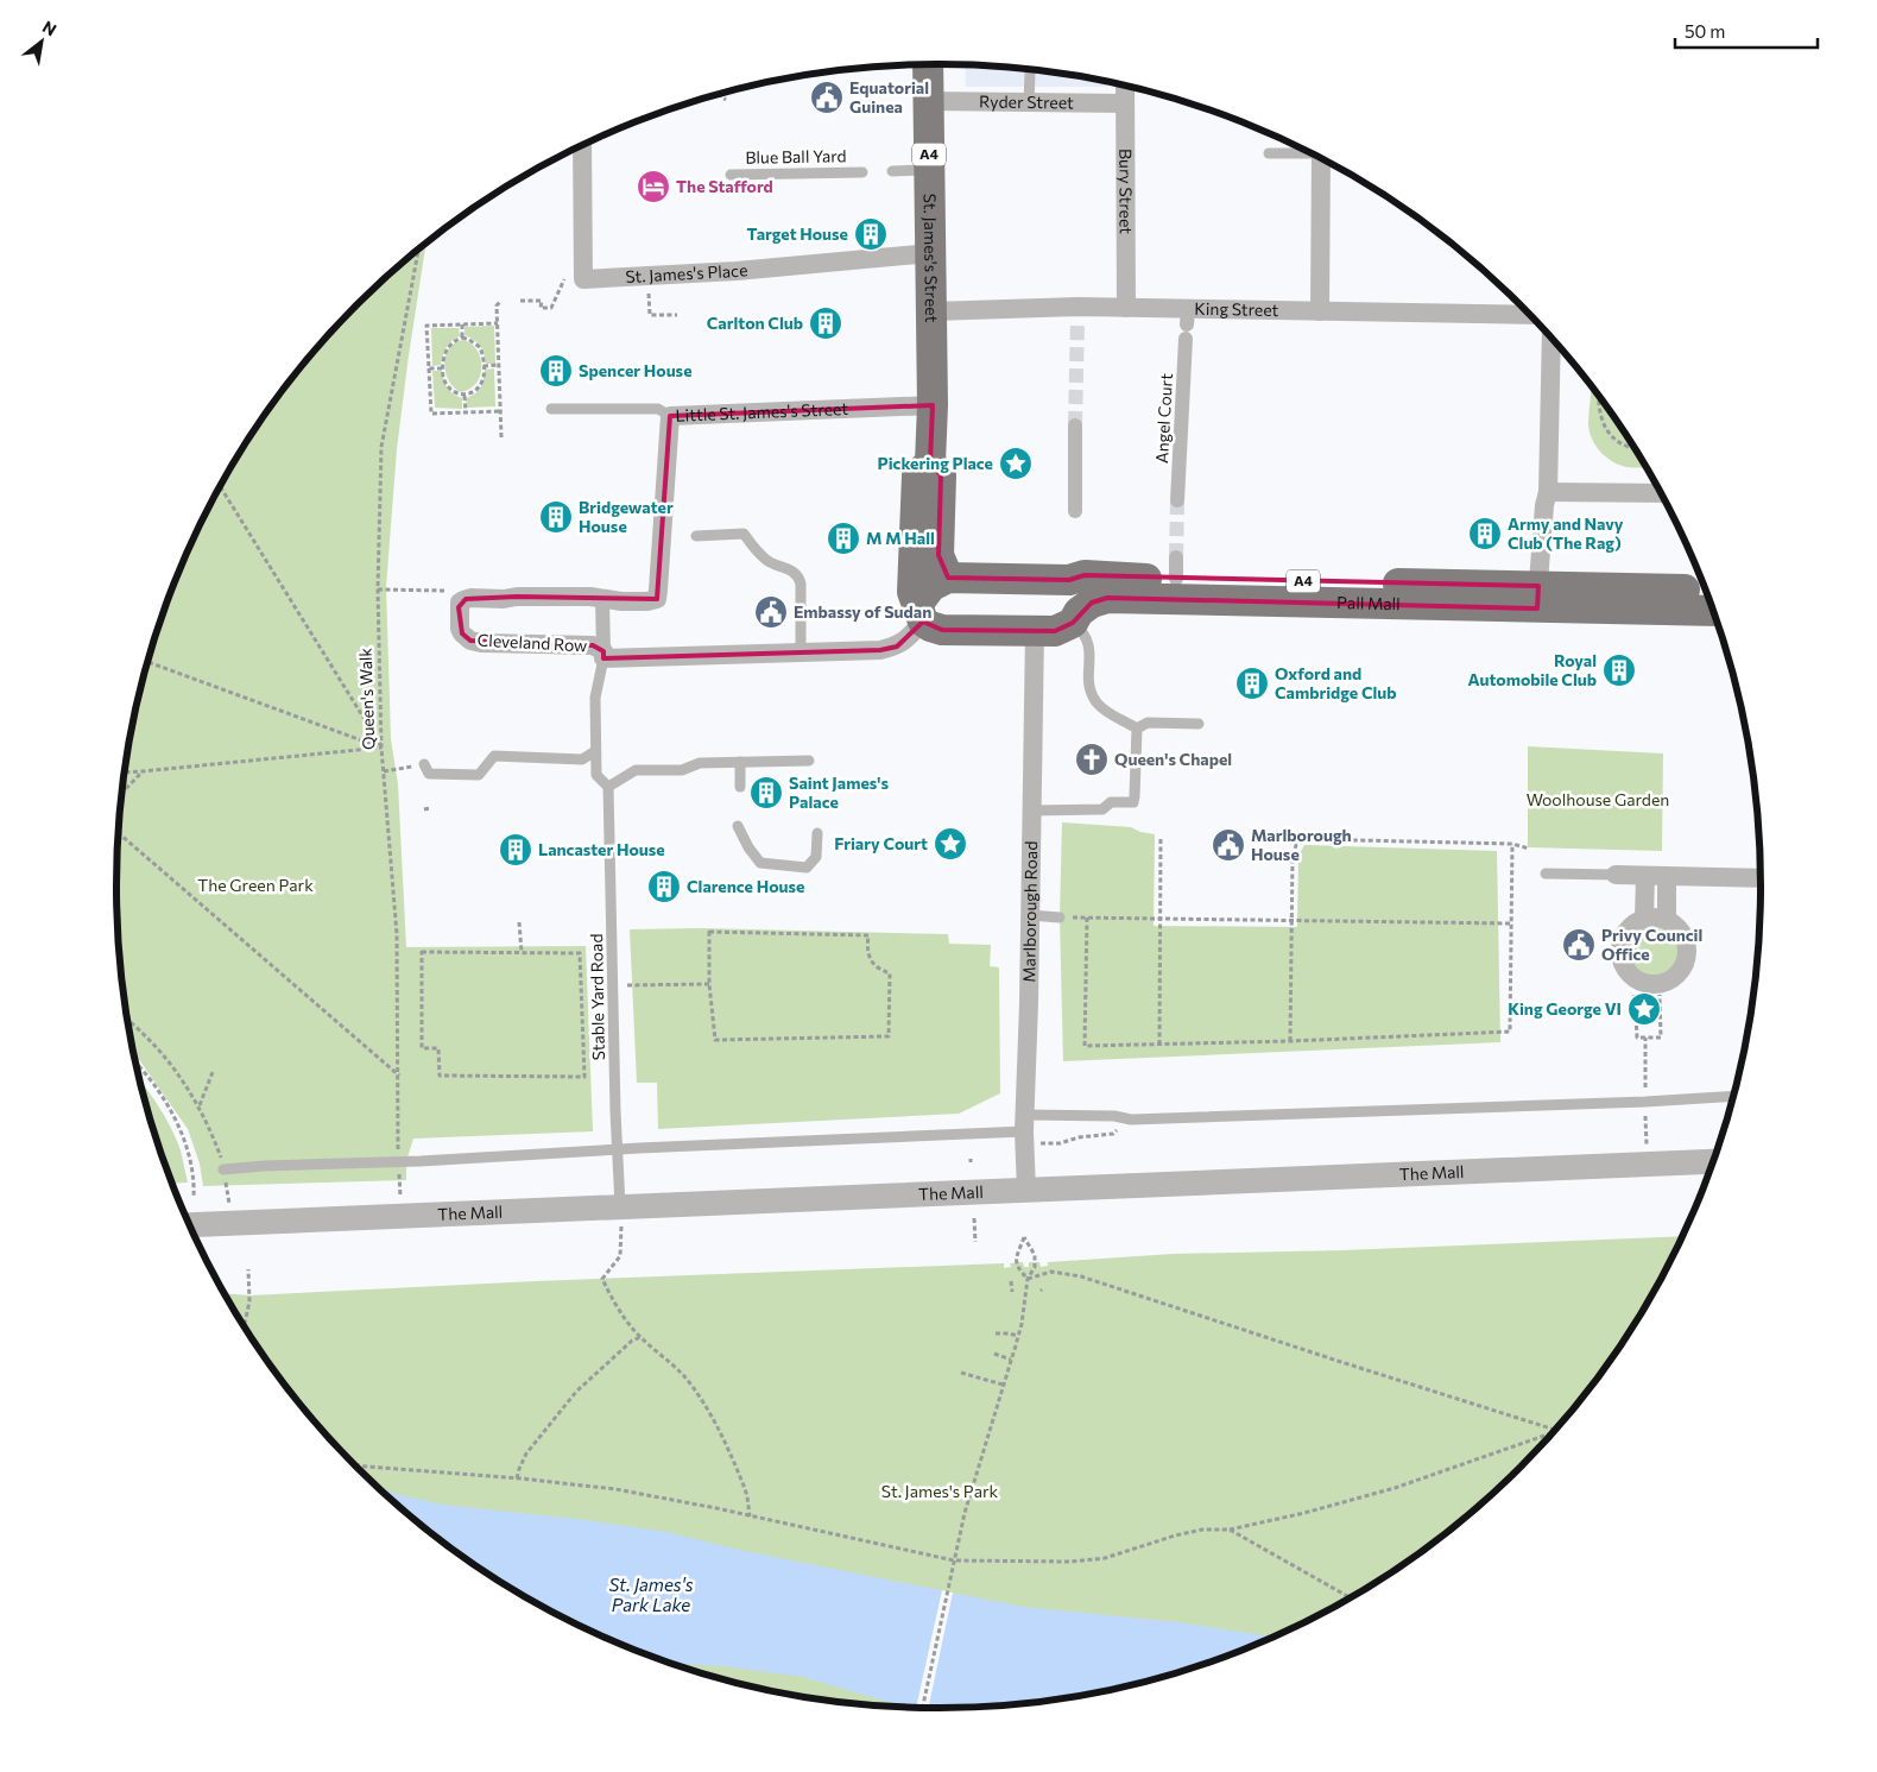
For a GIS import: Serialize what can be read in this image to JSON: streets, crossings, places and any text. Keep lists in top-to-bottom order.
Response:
{
  "streets": {
    "main road": ["A4", "St. James's Street", "Pall Mall"],
    "street": [
      "Ryder Street",
      "Bury Street",
      "St. James's Place",
      "King Street",
      "Little St. James's Street",
      "Angel Court",
      "Cleveland Row",
      "Marlborough Road",
      "The Mall"
    ],
    "lane": ["Blue Ball Yard", "Stable Yard Road"],
    "path": ["Queen's Walk"]
  },
  "crossings": [
    ["Ryder Street", "Bury Street"],
    ["Ryder Street", "St. James's Street"],
    ["Bury Street", "King Street"],
    ["St. James's Street", "St. James's Place"],
    ["St. James's Street", "King Street"],
    ["St. James's Street", "Little St. James's Street"],
    ["St. James's Street", "Pall Mall"],
    ["St. James's Street", "Cleveland Row"],
    ["King Street", "Angel Court"],
    ["Little St. James's Street", "Cleveland Row"],
    ["Pall Mall", "Cleveland Row"],
    ["Pall Mall", "Marlborough Road"],
    ["Cleveland Row", "Stable Yard Road"],
    ["Marlborough Road", "The Mall"],
    ["Stable Yard Road", "The Mall"]
  ],
  "water": ["St. James's Park Lake"],
  "parks": ["Woolhouse Garden", "The Green Park", "St. James's Park"],
  "places": {
    "public building": [
      "Equatorial Guinea",
      "Embassy of Sudan",
      "Marlborough House",
      "Privy Council Office"
    ],
    "hotel": ["The Stafford"],
    "building": [
      "Target House",
      "Carlton Club",
      "Spencer House",
      "Bridgewater House",
      "Army and Navy Club (The Rag)",
      "M M Hall",
      "Royal Automobile Club",
      "Oxford and Cambridge Club",
      "Saint James's Palace",
      "Lancaster House",
      "Clarence House"
    ],
    "place": ["Pickering Place", "Friary Court", "King George VI"],
    "church": ["Queen's Chapel"]
  },
  "scale_bar": "50 m",
  "north": "top right"
}
